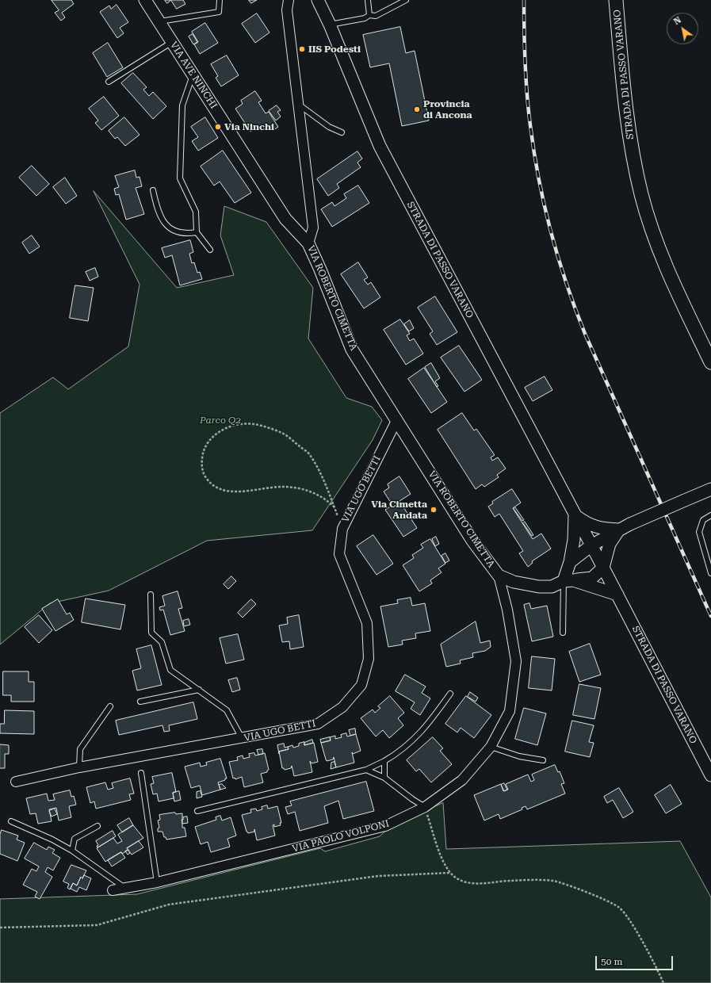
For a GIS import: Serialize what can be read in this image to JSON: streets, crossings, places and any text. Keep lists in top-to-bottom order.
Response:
{
  "streets": {
    "main road": ["STRADA DI PASSO VARANO"],
    "street": [
      "VIA AVE NINCHI",
      "VIA ROBERTO CIMETTA",
      "VIA UGO BETTI",
      "VIA PAOLO VOLPONI"
    ]
  },
  "crossings": [
    ["VIA AVE NINCHI", "VIA ROBERTO CIMETTA"],
    ["VIA ROBERTO CIMETTA", "VIA UGO BETTI"],
    ["VIA ROBERTO CIMETTA", "VIA PAOLO VOLPONI"]
  ],
  "parks": ["Parco Q2"],
  "places": [
    "IIS Podesti",
    "Provincia di Ancona",
    "Via Ninchi",
    "Via Cimetta Andata"
  ],
  "scale_bar": "50 m",
  "north": "top left"
}
